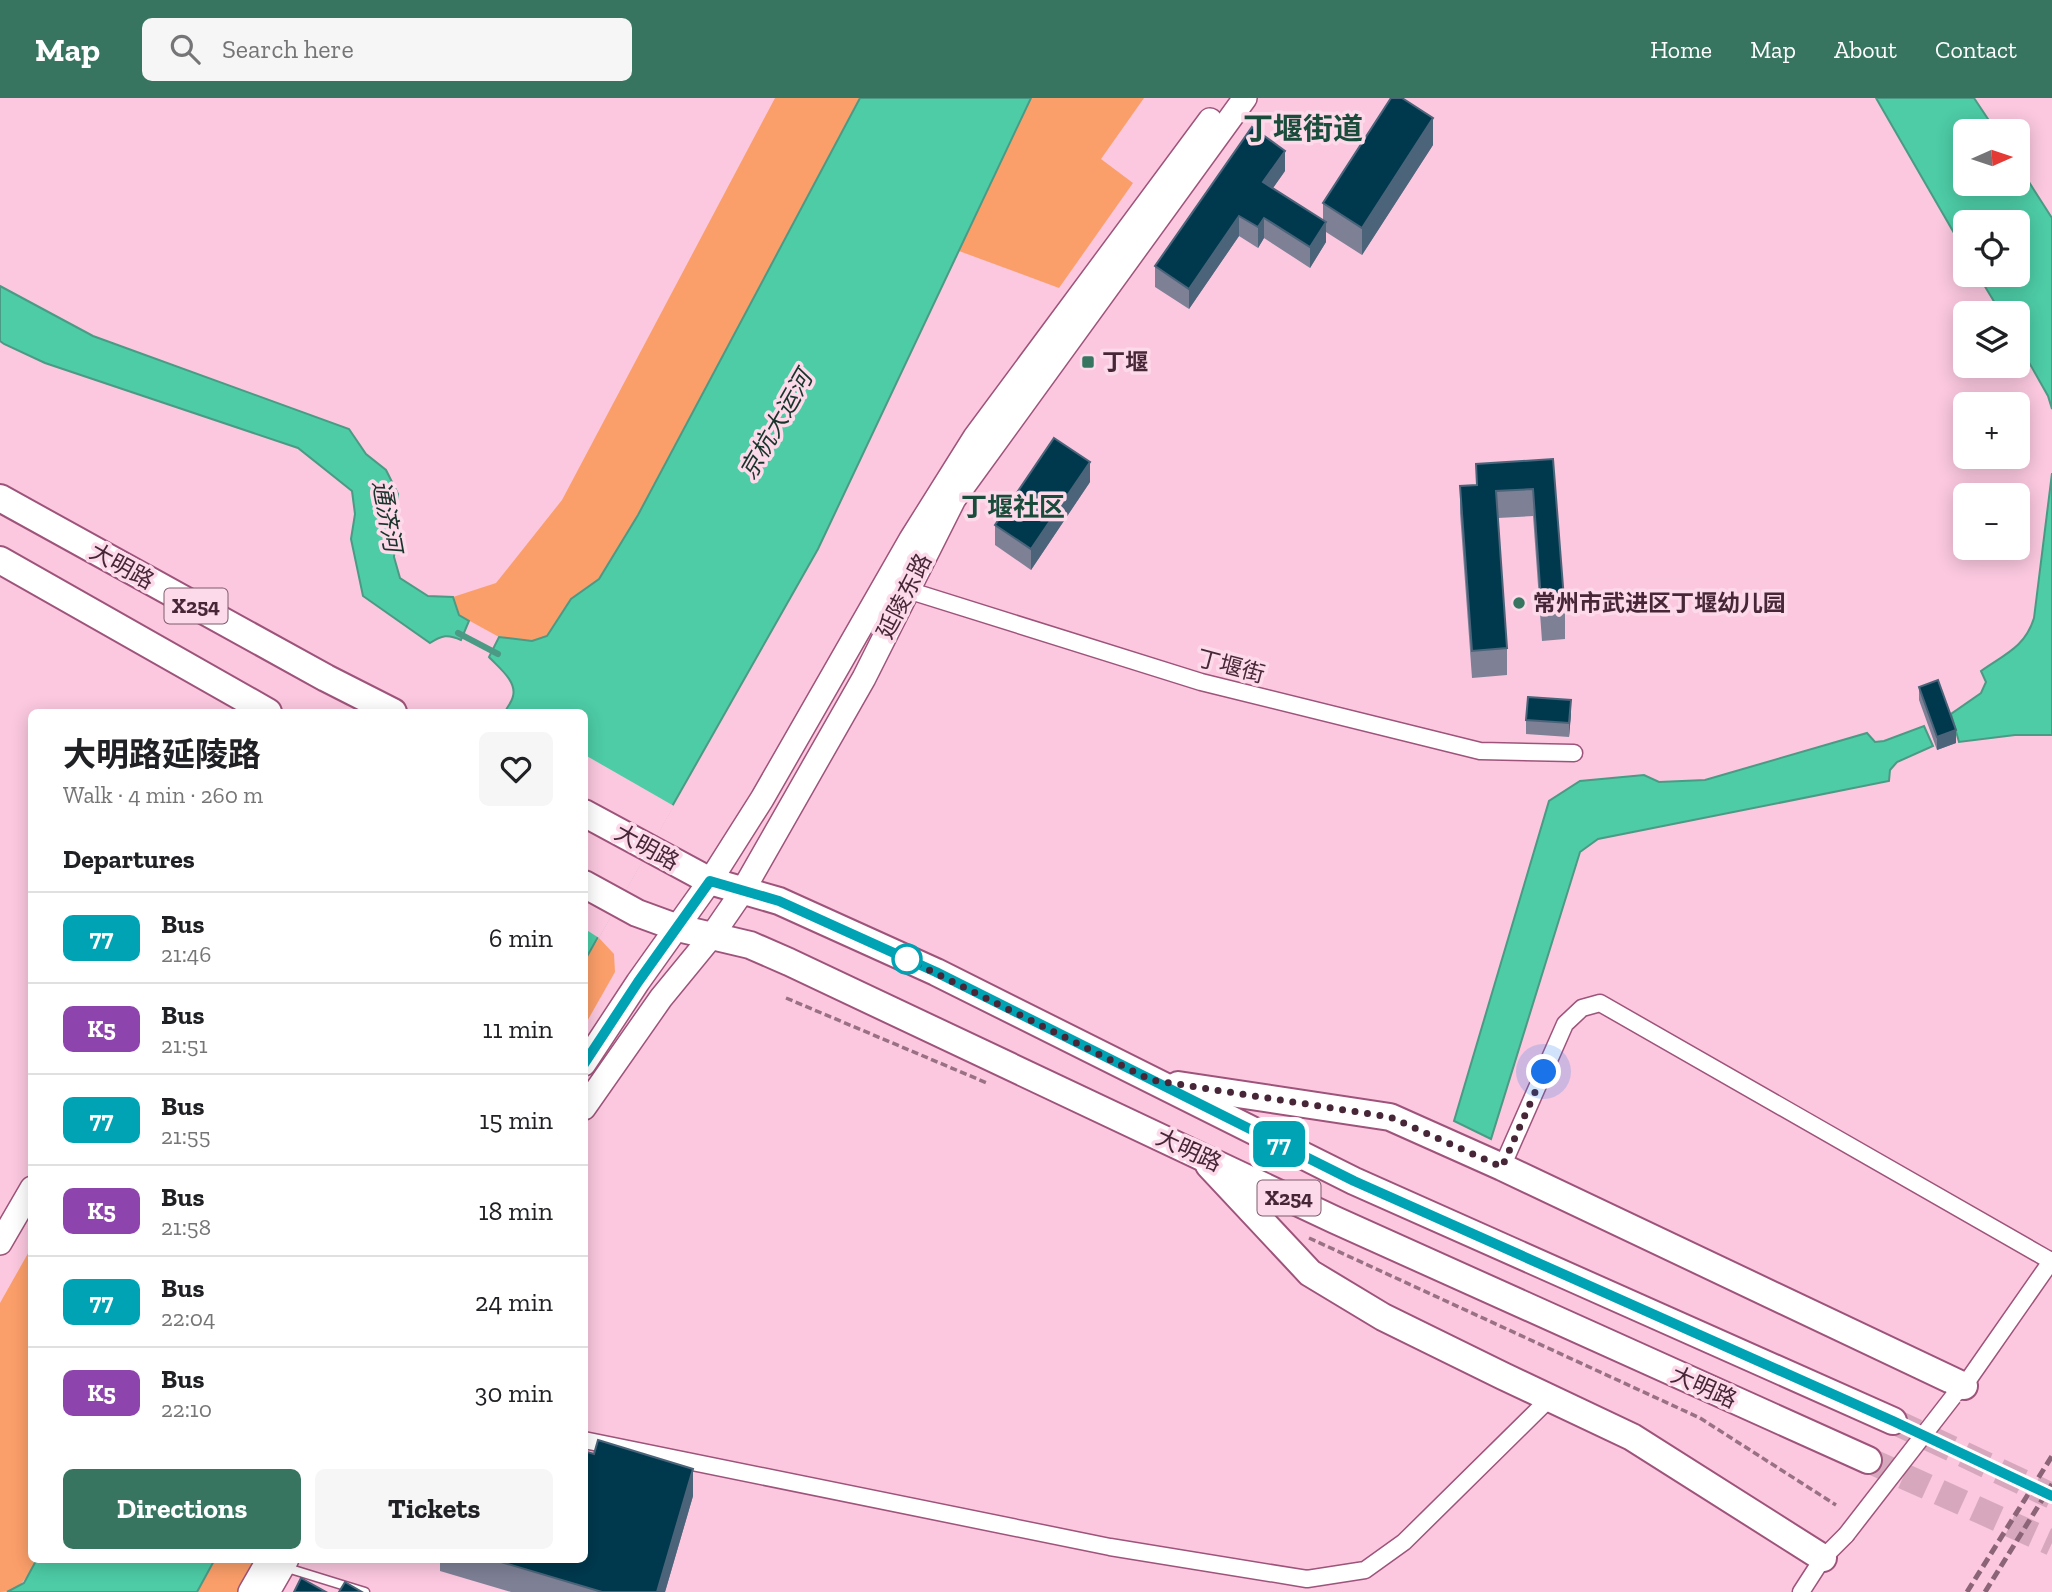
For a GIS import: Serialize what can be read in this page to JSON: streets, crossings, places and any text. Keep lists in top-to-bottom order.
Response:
{
  "streets": {
    "main road": ["大明路", "延陵东路", "X254"],
    "street": ["丁堰街"]
  },
  "crossings": [
    ["大明路", "延陵东路"],
    ["延陵东路", "丁堰街"]
  ],
  "districts": ["丁堰街道", "丁堰社区"],
  "water": ["京杭大运河", "通济河"],
  "places": {
    "transit": ["丁堰"],
    "other": ["常州市武进区丁堰幼儿园"]
  },
  "lines": ["bus line 77"],
  "north": "right",
  "page": {
    "header": "Map",
    "search": "Search here",
    "nav": [
      "Home",
      "Map",
      "About",
      "Contact"
    ],
    "on_map": "77",
    "map_buttons": ["+", "−"],
    "heading": [
      ["大明路延陵路", "Walk · 4 min · 260 m"],
      "Departures"
    ],
    "list": [
      {
        "mark": "77",
        "name": "Bus",
        "note": "21:46",
        "value": "6 min"
      },
      {
        "mark": "K5",
        "name": "Bus",
        "note": "21:51",
        "value": "11 min"
      },
      {
        "mark": "77",
        "name": "Bus",
        "note": "21:55",
        "value": "15 min"
      },
      {
        "mark": "K5",
        "name": "Bus",
        "note": "21:58",
        "value": "18 min"
      },
      {
        "mark": "77",
        "name": "Bus",
        "note": "22:04",
        "value": "24 min"
      },
      {
        "mark": "K5",
        "name": "Bus",
        "note": "22:10",
        "value": "30 min"
      }
    ],
    "buttons": ["Directions", "Tickets"]
  }
}
